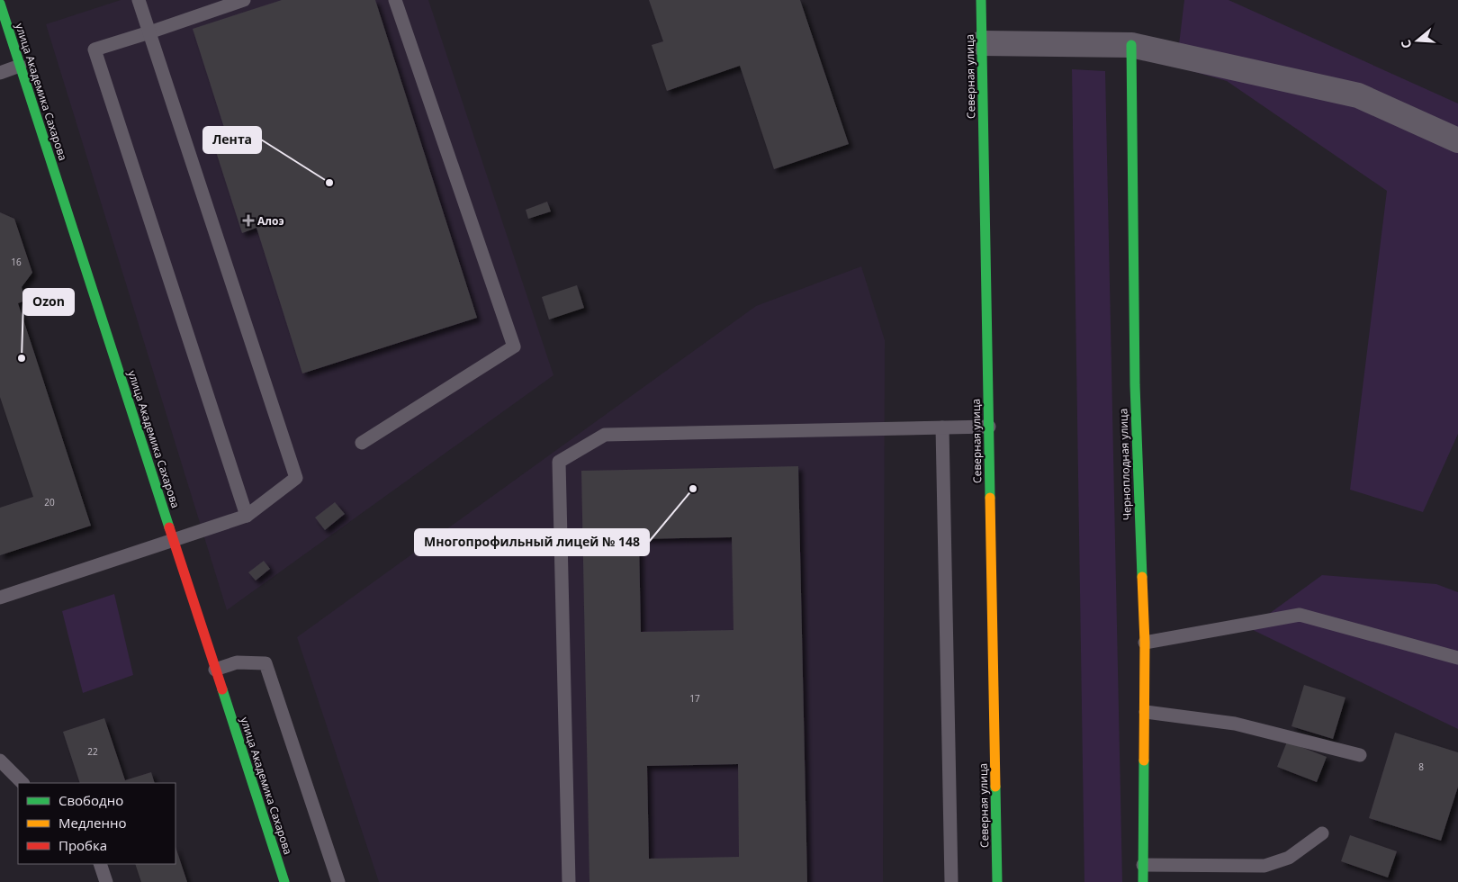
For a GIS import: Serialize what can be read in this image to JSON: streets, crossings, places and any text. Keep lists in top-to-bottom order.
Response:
{
  "streets": {
    "street": ["Северная улица", "улица Академика Сахарова", "Черноплодная улица"]
  },
  "places": {
    "other": ["Лента", "Ozon", "Многопрофильный лицей № 148"],
    "health": ["Алоэ"]
  },
  "house_numbers": [
    "16",
    "20",
    "17",
    "22",
    "8"
  ],
  "legend": ["Свободно", "Медленно", "Пробка"],
  "north": "left"
}
